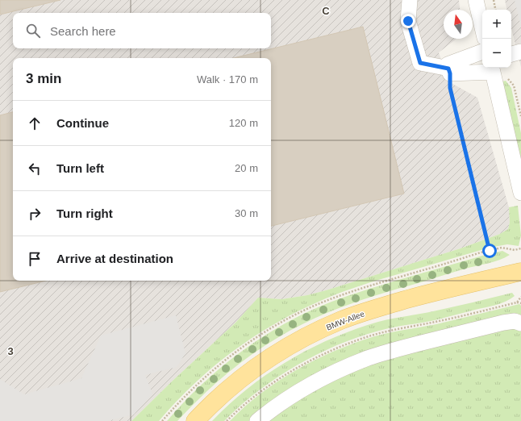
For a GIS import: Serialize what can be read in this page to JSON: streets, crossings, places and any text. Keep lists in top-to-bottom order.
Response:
{
  "streets": {
    "main road": ["BMW-Allee"]
  },
  "north": "top",
  "page": {
    "map_buttons": ["+", "−"],
    "search": "Search here",
    "heading": ["3 min", "Walk · 170 m"],
    "list": [
      ["Continue", "120 m"],
      ["Turn left", "20 m"],
      ["Turn right", "30 m"],
      "Arrive at destination"
    ]
  },
  "grid": {
    "columns": ["C"],
    "rows": ["3"]
  }
}
